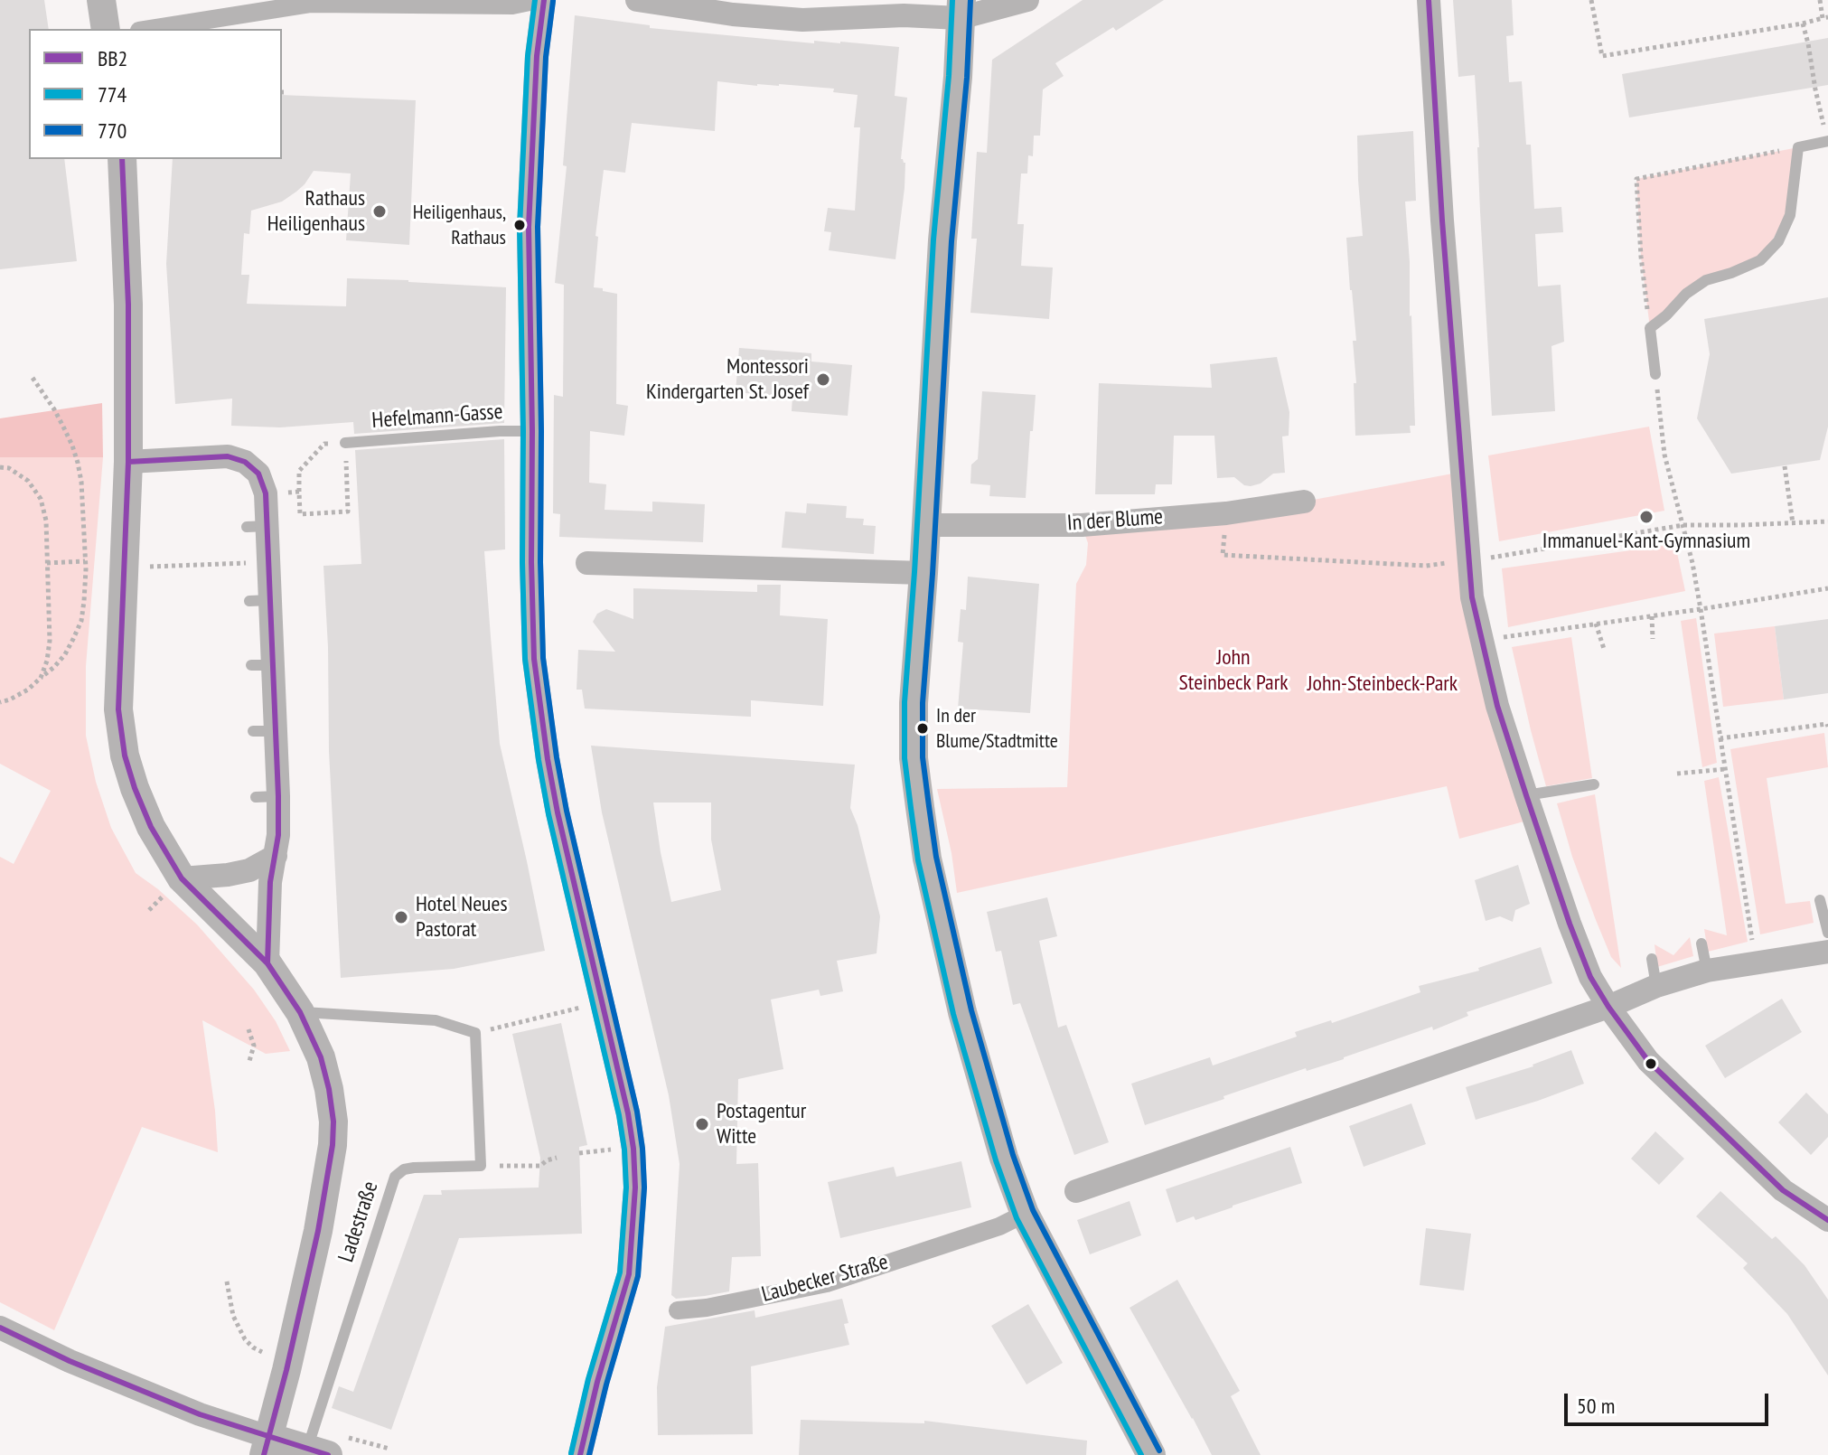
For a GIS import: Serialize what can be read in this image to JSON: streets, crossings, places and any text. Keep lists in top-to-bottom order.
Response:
{
  "streets": {
    "street": ["In der Blume", "Laubecker Straße"],
    "lane": ["Hefelmann-Gasse", "Ladestraße"]
  },
  "parks": ["John Steinbeck Park", "John-Steinbeck-Park"],
  "places": [
    "Rathaus Heiligenhaus",
    "Heiligenhaus, Rathaus",
    "Montessori Kindergarten St. Josef",
    "Immanuel-Kant-Gymnasium",
    "In der Blume/Stadtmitte",
    "Hotel Neues Pastorat",
    "Postagentur Witte"
  ],
  "lines": ["transit line BB2", "transit line 774", "transit line 770"],
  "legend": ["BB2", "774", "770"],
  "scale_bar": "50 m"
}
